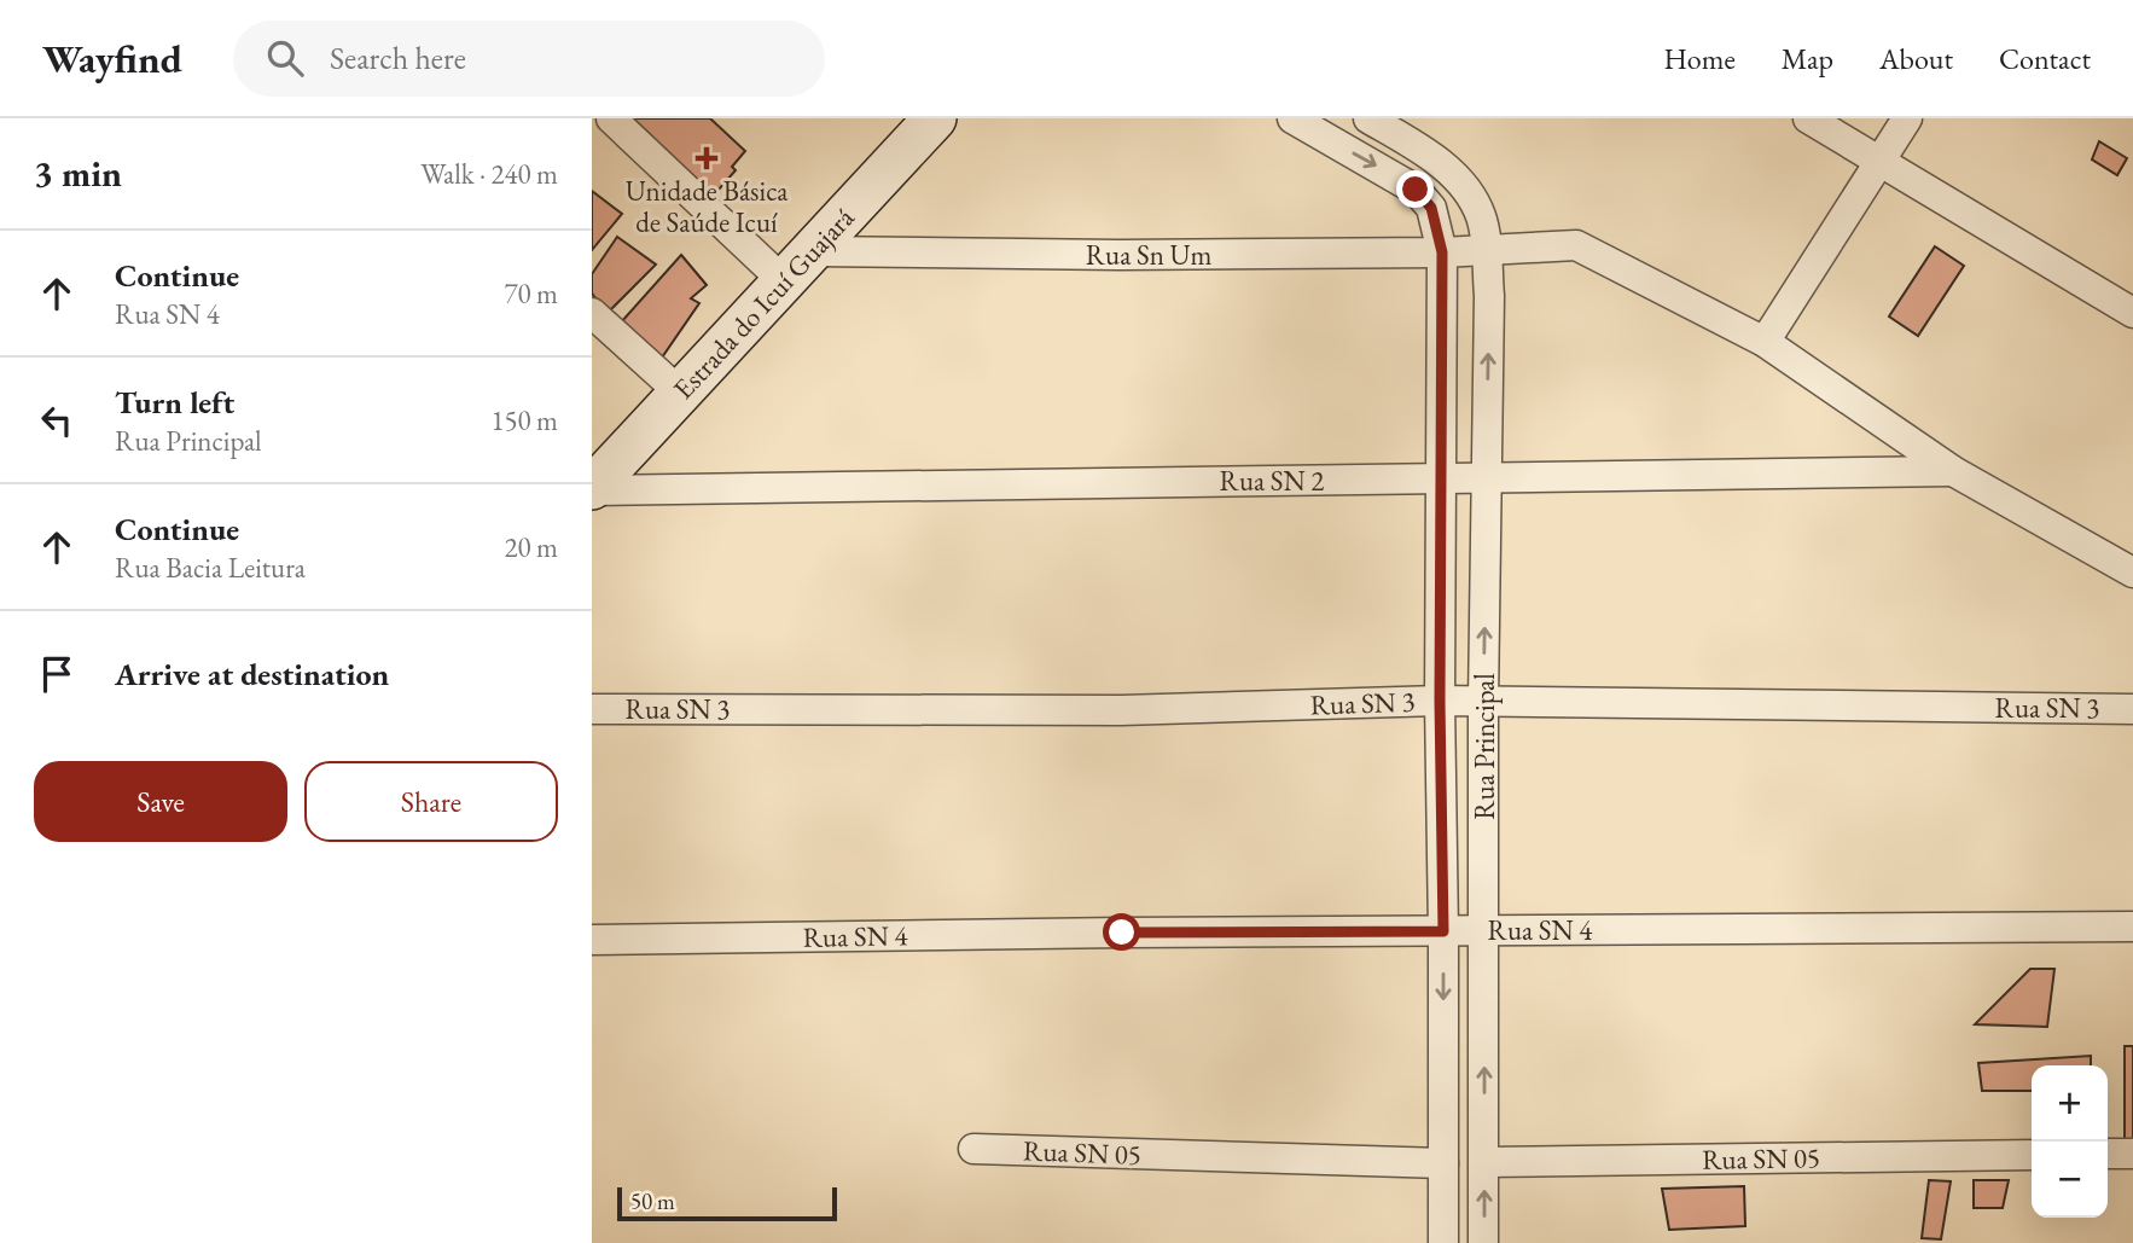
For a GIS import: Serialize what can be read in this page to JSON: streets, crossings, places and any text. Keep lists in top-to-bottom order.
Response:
{
  "streets": {
    "street": [
      "Rua Sn Um",
      "Estrada do Icuí Guajará",
      "Rua SN 2",
      "Rua SN 3",
      "Rua Principal",
      "Rua SN 4",
      "Rua SN 05"
    ]
  },
  "crossings": [
    ["Rua Sn Um", "Estrada do Icuí Guajará"],
    ["Rua Sn Um", "Rua SN 2"],
    ["Rua Sn Um", "Rua Principal"],
    ["Estrada do Icuí Guajará", "Rua SN 2"],
    ["Rua SN 2", "Rua Principal"],
    ["Rua SN 3", "Rua Principal"],
    ["Rua Principal", "Rua SN 4"],
    ["Rua Principal", "Rua SN 05"]
  ],
  "places": {
    "health": ["Unidade Básica de Saúde Icuí"]
  },
  "scale_bar": "50 m",
  "page": {
    "header": "Wayfind",
    "search": "Search here",
    "nav": [
      "Home",
      "Map",
      "About",
      "Contact"
    ],
    "heading": ["3 min", "Walk · 240 m"],
    "list": [
      ["Continue", "Rua SN 4", "70 m"],
      ["Turn left", "Rua Principal", "150 m"],
      ["Continue", "Rua Bacia Leitura", "20 m"],
      "Arrive at destination"
    ],
    "buttons": ["Save", "Share"],
    "map_buttons": ["+", "−"],
    "scale": "50 m"
  }
}
